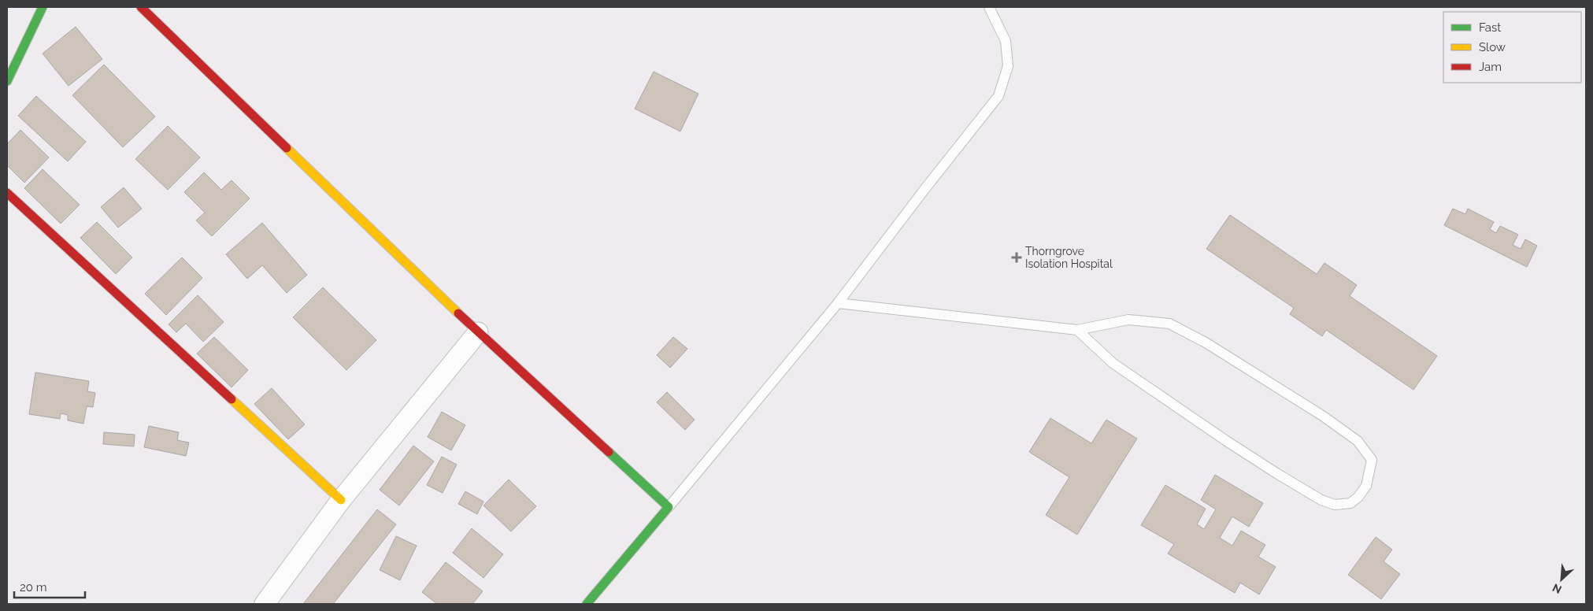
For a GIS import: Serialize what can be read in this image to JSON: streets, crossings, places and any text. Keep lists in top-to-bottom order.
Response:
{
  "places": {
    "health": ["Thorngrove Isolation Hospital"]
  },
  "legend": ["Fast", "Slow", "Jam"],
  "scale_bar": "20 m",
  "north": "bottom left"
}
